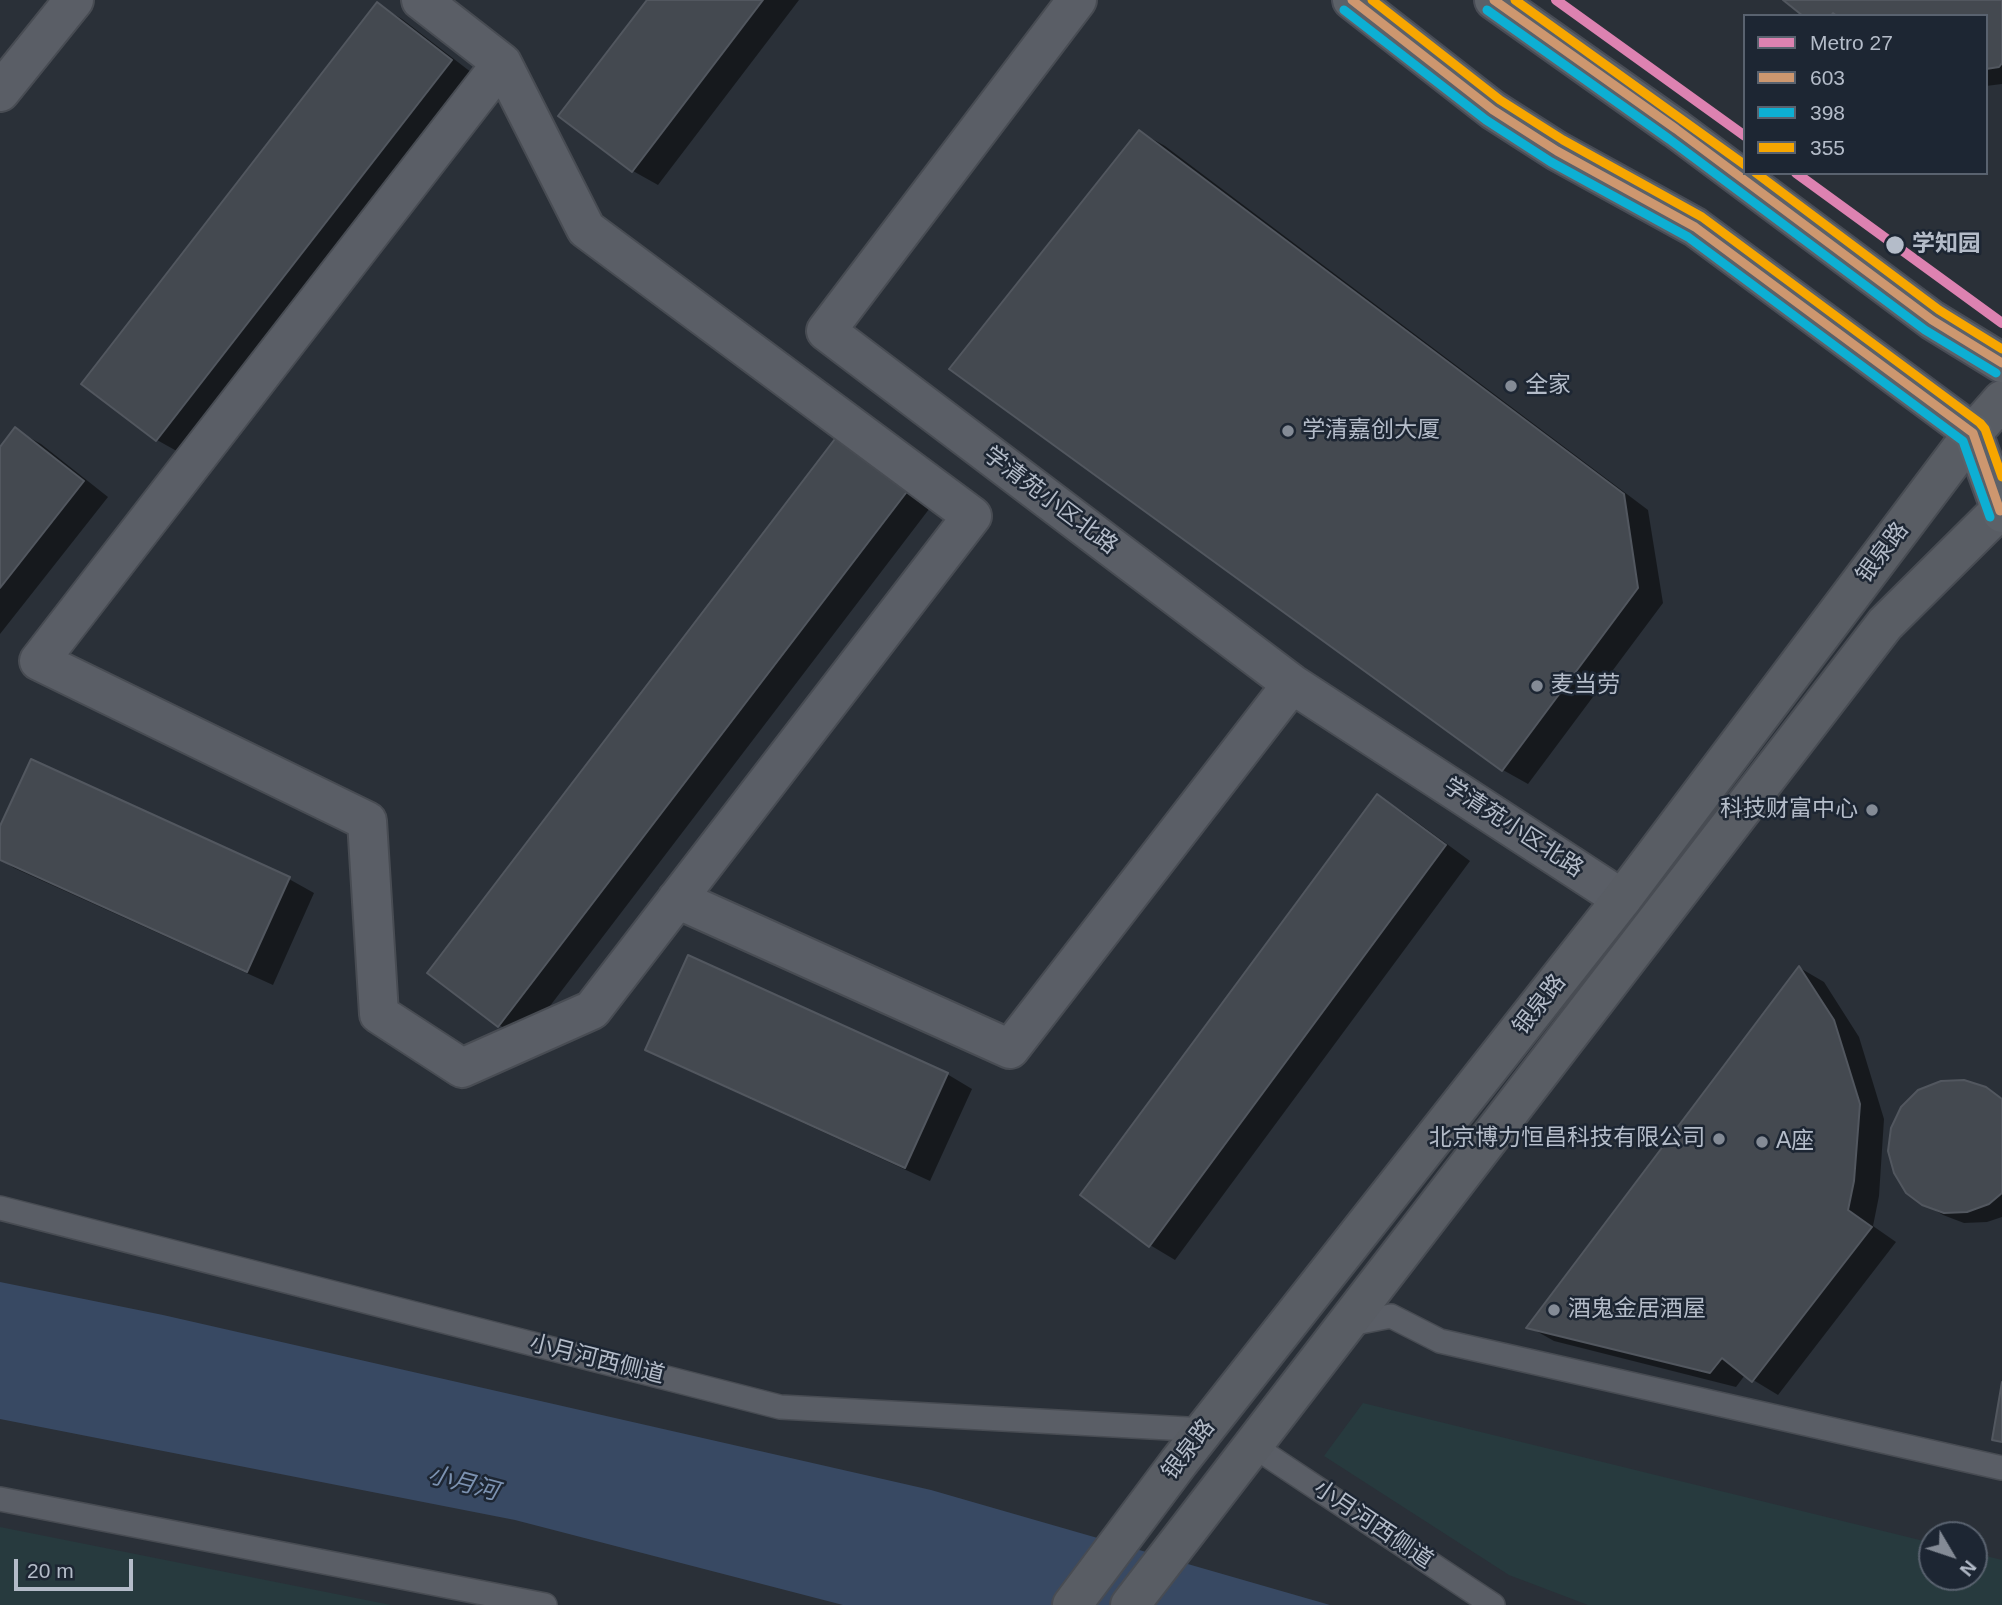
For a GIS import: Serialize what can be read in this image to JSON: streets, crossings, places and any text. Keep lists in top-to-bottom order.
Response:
{
  "streets": {
    "main road": ["银泉路"],
    "street": ["学清苑小区北路"],
    "lane": ["小月河西侧道"]
  },
  "crossings": [
    ["学清苑小区北路", "银泉路"],
    ["银泉路", "小月河西侧道"]
  ],
  "water": ["小月河"],
  "places": [
    "学知园",
    "全家",
    "学清嘉创大厦",
    "麦当劳",
    "科技财富中心",
    "北京博力恒昌科技有限公司",
    "A座",
    "酒鬼金居酒屋"
  ],
  "lines": [
    "metro line 27",
    "transit line 603",
    "transit line 355",
    "transit line 398"
  ],
  "legend": [
    "Metro 27",
    "603",
    "398",
    "355"
  ],
  "scale_bar": "20 m",
  "north": "bottom right"
}
